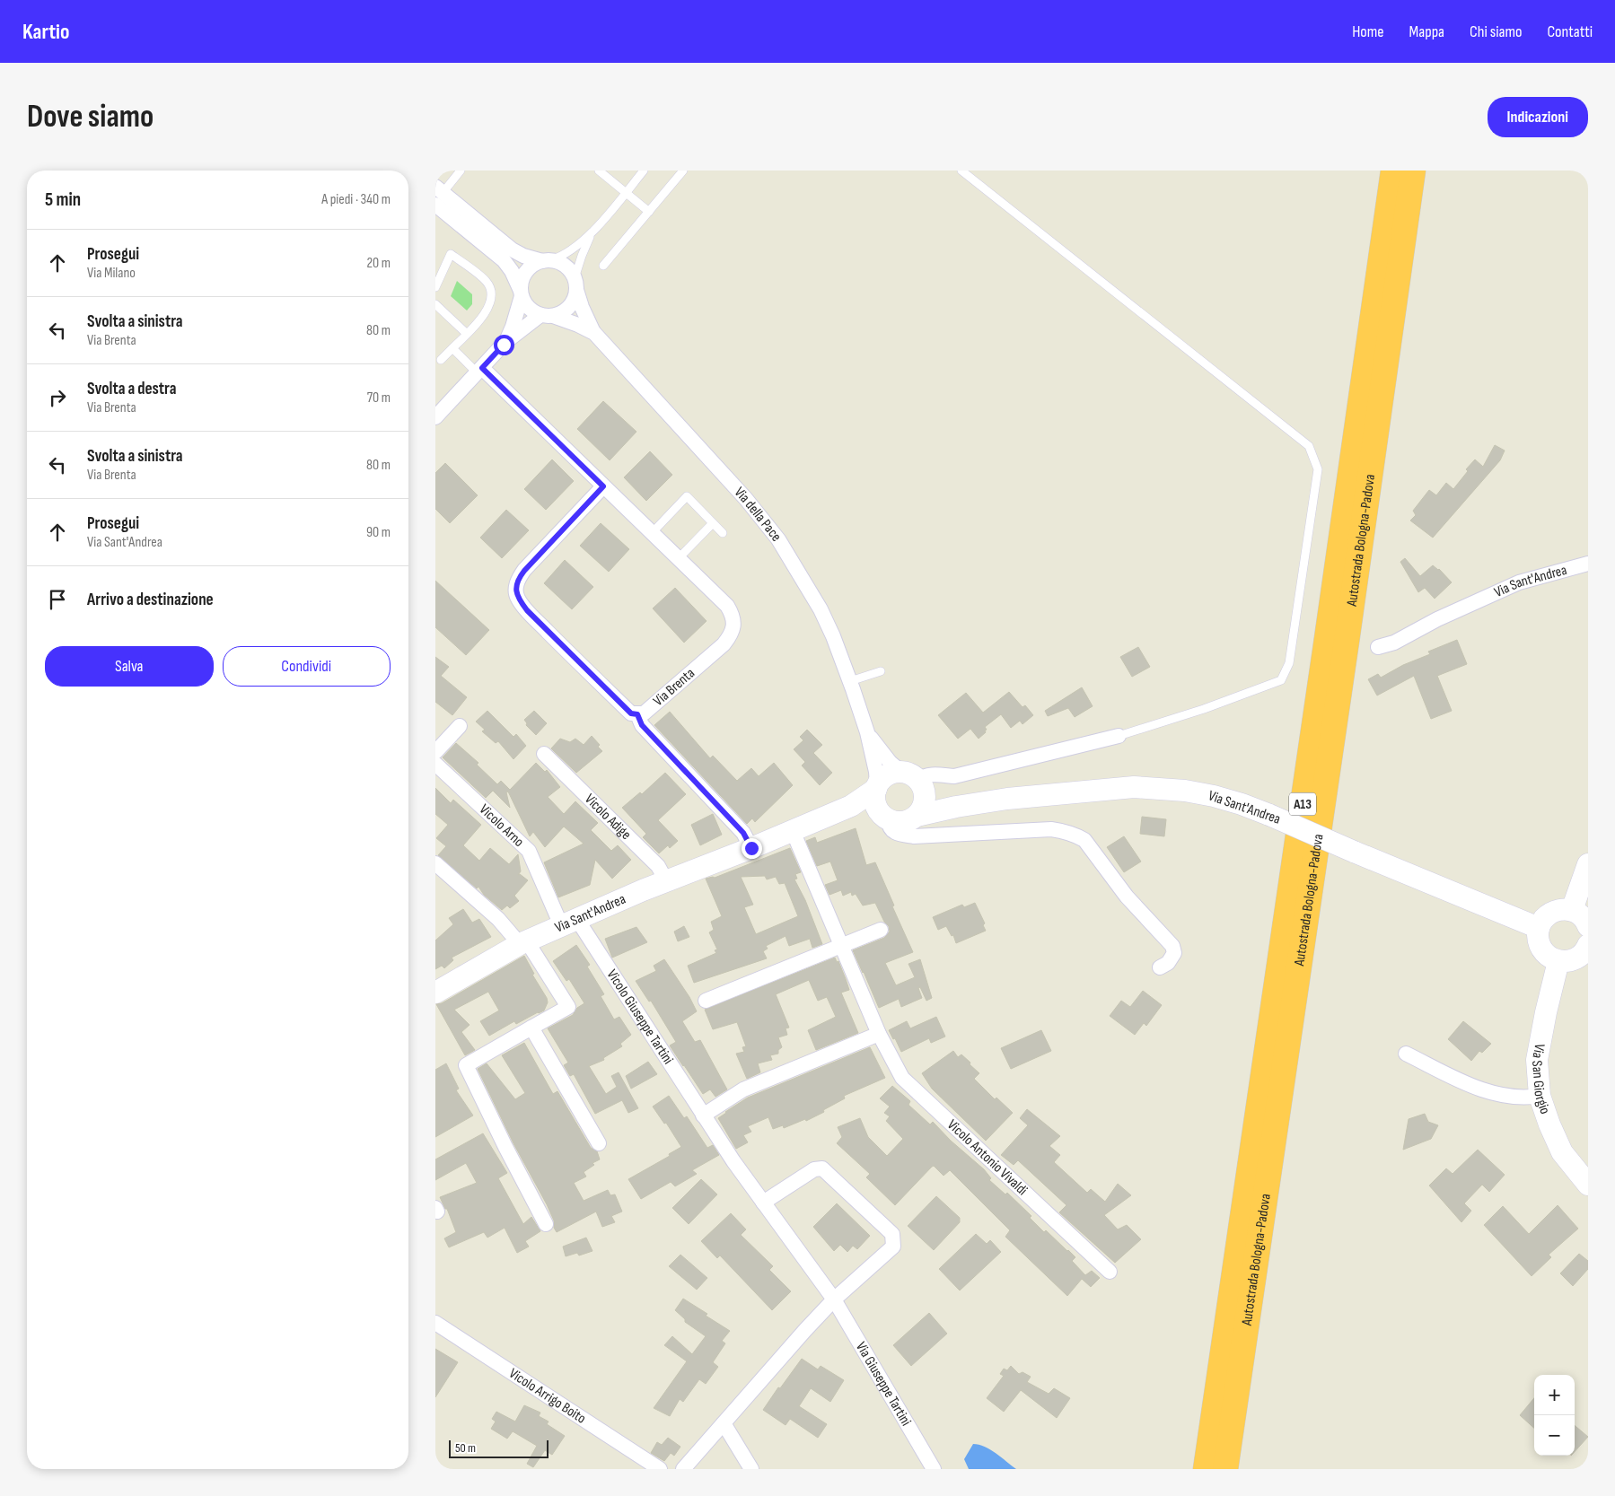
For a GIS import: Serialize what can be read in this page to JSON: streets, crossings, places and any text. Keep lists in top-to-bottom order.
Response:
{
  "streets": {
    "highway": ["Autostrada Bologna-Padova", "A13"],
    "street": [
      "Via della Pace",
      "Via Sant'Andrea",
      "Via Brenta",
      "Vicolo Adige",
      "Vicolo Arno",
      "Vicolo Giuseppe Tartini",
      "Via San Giorgio",
      "Vicolo Antonio Vivaldi",
      "Via Giuseppe Tartini",
      "Vicolo Arrigo Boito"
    ]
  },
  "crossings": [
    ["Via della Pace", "Via Sant'Andrea"],
    ["Via Sant'Andrea", "Vicolo Adige"],
    ["Via Sant'Andrea", "Vicolo Arno"],
    ["Via Sant'Andrea", "Vicolo Giuseppe Tartini"],
    ["Via Sant'Andrea", "Vicolo Antonio Vivaldi"],
    ["Vicolo Arno", "Vicolo Giuseppe Tartini"],
    ["Vicolo Giuseppe Tartini", "Via Giuseppe Tartini"]
  ],
  "scale_bar": "50 m",
  "page": {
    "header": "Kartio",
    "nav": [
      "Home",
      "Mappa",
      "Chi siamo",
      "Contatti"
    ],
    "buttons": [
      "Indicazioni",
      ["Salva", "Condividi"]
    ],
    "title": "Dove siamo",
    "heading": ["5 min", "A piedi · 340 m"],
    "list": [
      ["Prosegui", "Via Milano", "20 m"],
      ["Svolta a sinistra", "Via Brenta", "80 m"],
      ["Svolta a destra", "Via Brenta", "70 m"],
      ["Svolta a sinistra", "Via Brenta", "80 m"],
      ["Prosegui", "Via Sant'Andrea", "90 m"],
      "Arrivo a destinazione"
    ],
    "map_buttons": ["+", "−"],
    "scale": "50 m"
  }
}
